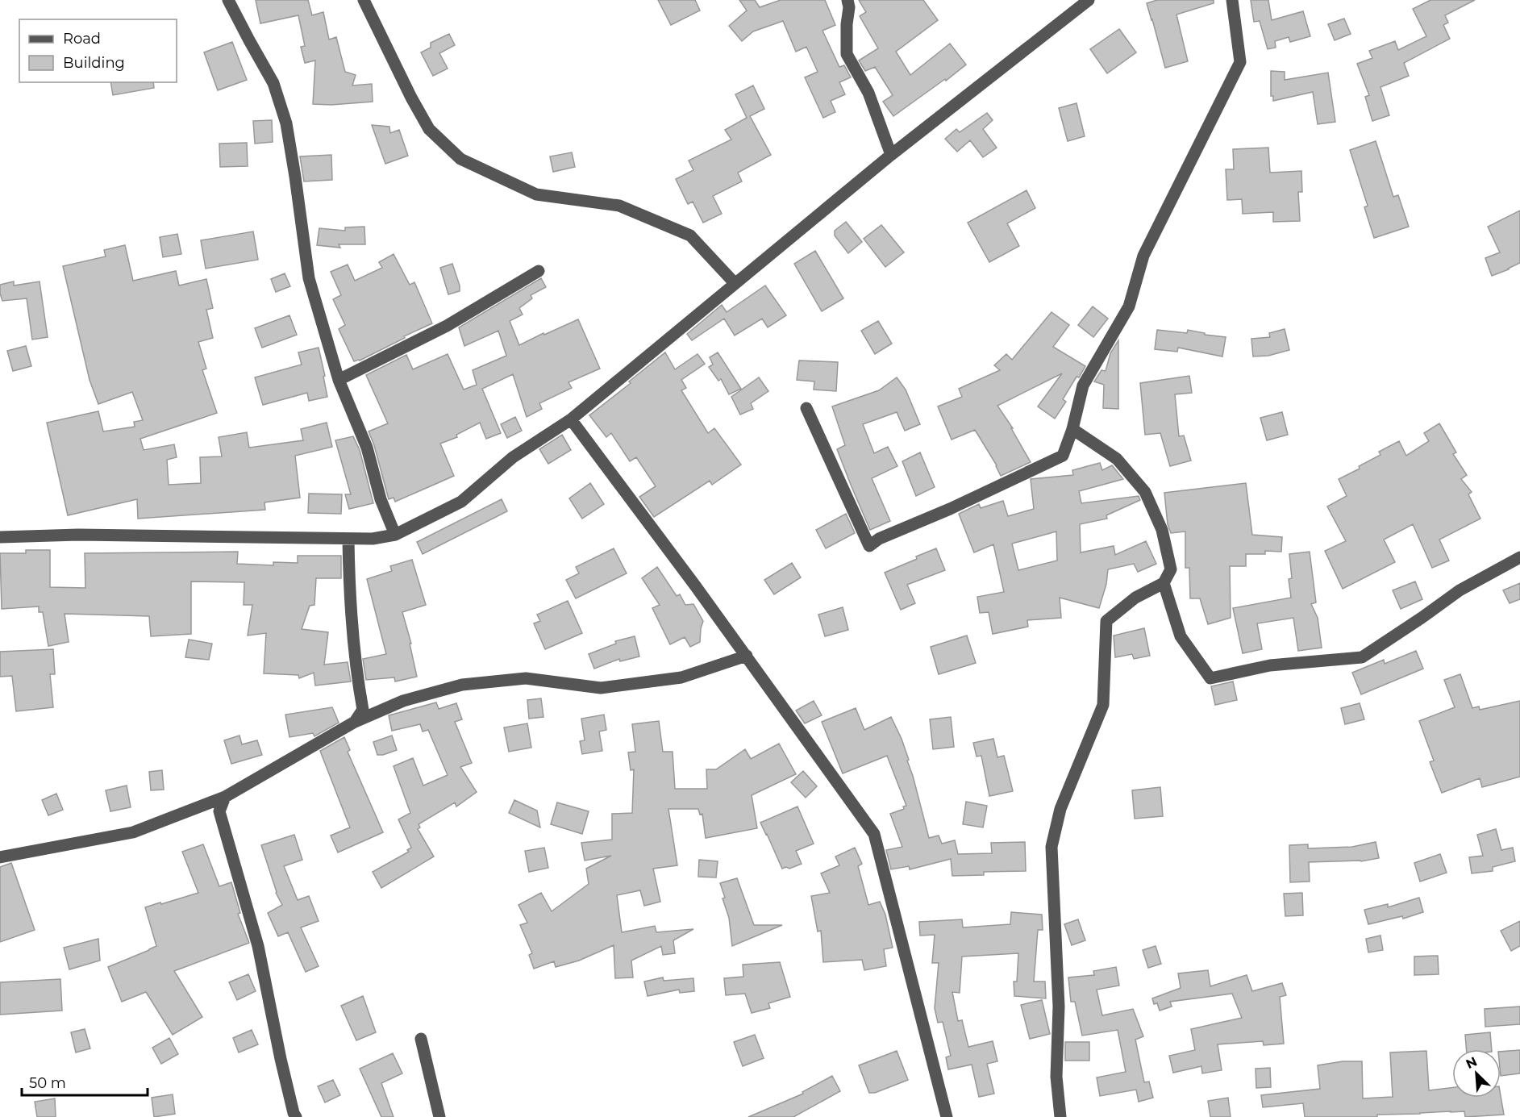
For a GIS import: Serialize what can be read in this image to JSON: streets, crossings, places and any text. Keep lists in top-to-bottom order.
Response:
{
  "legend": ["Road", "Building"],
  "scale_bar": "50 m",
  "north": "top left"
}
